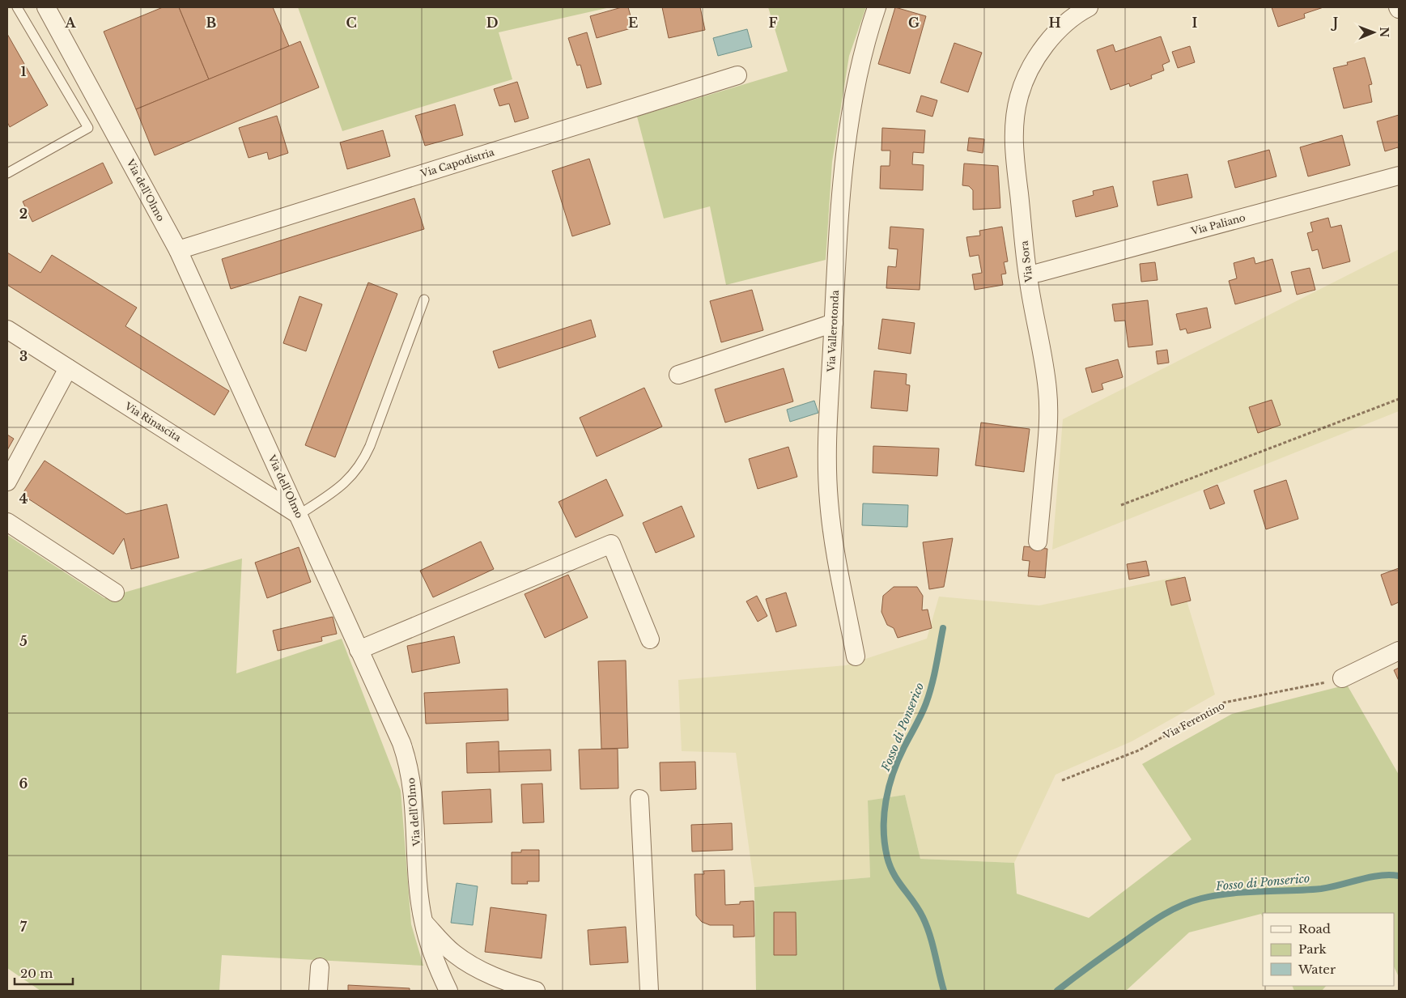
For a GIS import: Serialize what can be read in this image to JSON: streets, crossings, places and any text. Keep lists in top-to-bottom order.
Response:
{
  "streets": {
    "street": [
      "Via Capodistria",
      "Via dell'Olmo",
      "Via Paliano",
      "Via Sora",
      "Via Vallerotonda",
      "Via Rinascita"
    ],
    "path": ["Via Ferentino"]
  },
  "crossings": [
    ["Via Capodistria", "Via dell'Olmo"],
    ["Via dell'Olmo", "Via Rinascita"]
  ],
  "water": ["Fosso di Ponserico"],
  "legend": ["Road", "Park", "Water"],
  "scale_bar": "20 m",
  "north": "right",
  "grid": {
    "columns": [
      "A",
      "B",
      "C",
      "D",
      "E",
      "F",
      "G",
      "H",
      "I",
      "J"
    ],
    "rows": [
      "1",
      "2",
      "3",
      "4",
      "5",
      "6",
      "7"
    ]
  }
}
